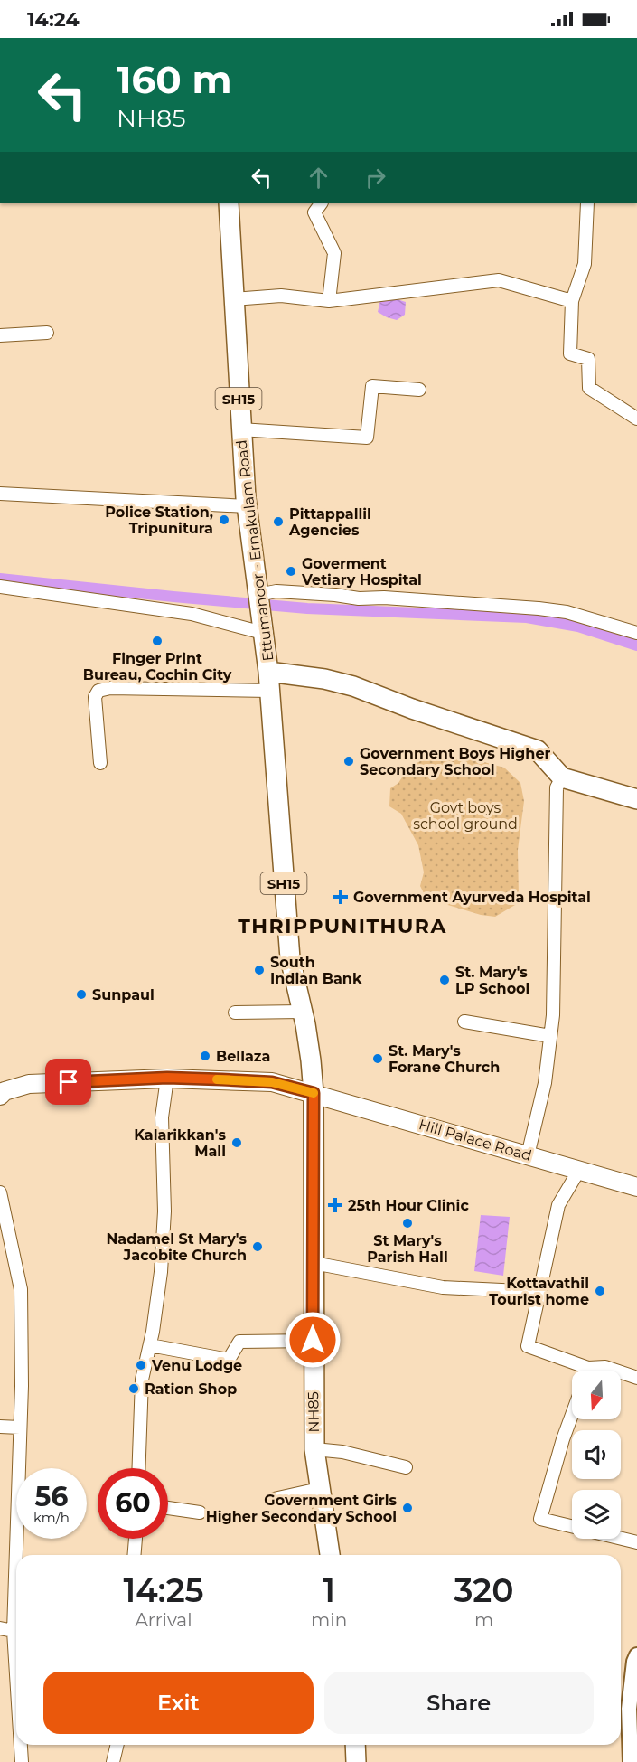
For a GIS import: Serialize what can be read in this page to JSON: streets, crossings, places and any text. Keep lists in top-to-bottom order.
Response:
{
  "streets": {
    "main road": [
      "SH15",
      "Ettumanoor - Ernakulam Road",
      "Hill Palace Road",
      "NH85"
    ]
  },
  "crossings": [
    ["Ettumanoor - Ernakulam Road", "Hill Palace Road"],
    ["Ettumanoor - Ernakulam Road", "NH85"],
    ["Hill Palace Road", "NH85"]
  ],
  "districts": ["THRIPPUNITHURA"],
  "parks": ["Govt boys school ground"],
  "places": {
    "other": [
      "Police Station, Tripunitura",
      "Pittappallil Agencies",
      "Goverment Vetiary Hospital",
      "Finger Print Bureau, Cochin City",
      "Government Boys Higher Secondary School",
      "South Indian Bank",
      "St. Mary's LP School",
      "Sunpaul",
      "Bellaza",
      "St. Mary's Forane Church",
      "Kalarikkan's Mall",
      "St Mary's Parish Hall",
      "Nadamel St Mary's Jacobite Church",
      "Kottavathil Tourist home",
      "Venu Lodge",
      "Ration Shop",
      "Government Girls Higher Secondary School"
    ],
    "health": ["Government Ayurveda Hospital", "25th Hour Clinic"]
  },
  "north": "bottom",
  "page": {
    "status": "14:24",
    "turn": ["160 m", "NH85"],
    "speed": "56 km/h",
    "limit": "60",
    "eta": [
      "14:25",
      "Arrival",
      "1",
      "min",
      "320",
      "m"
    ],
    "buttons": ["Exit", "Share"]
  }
}
